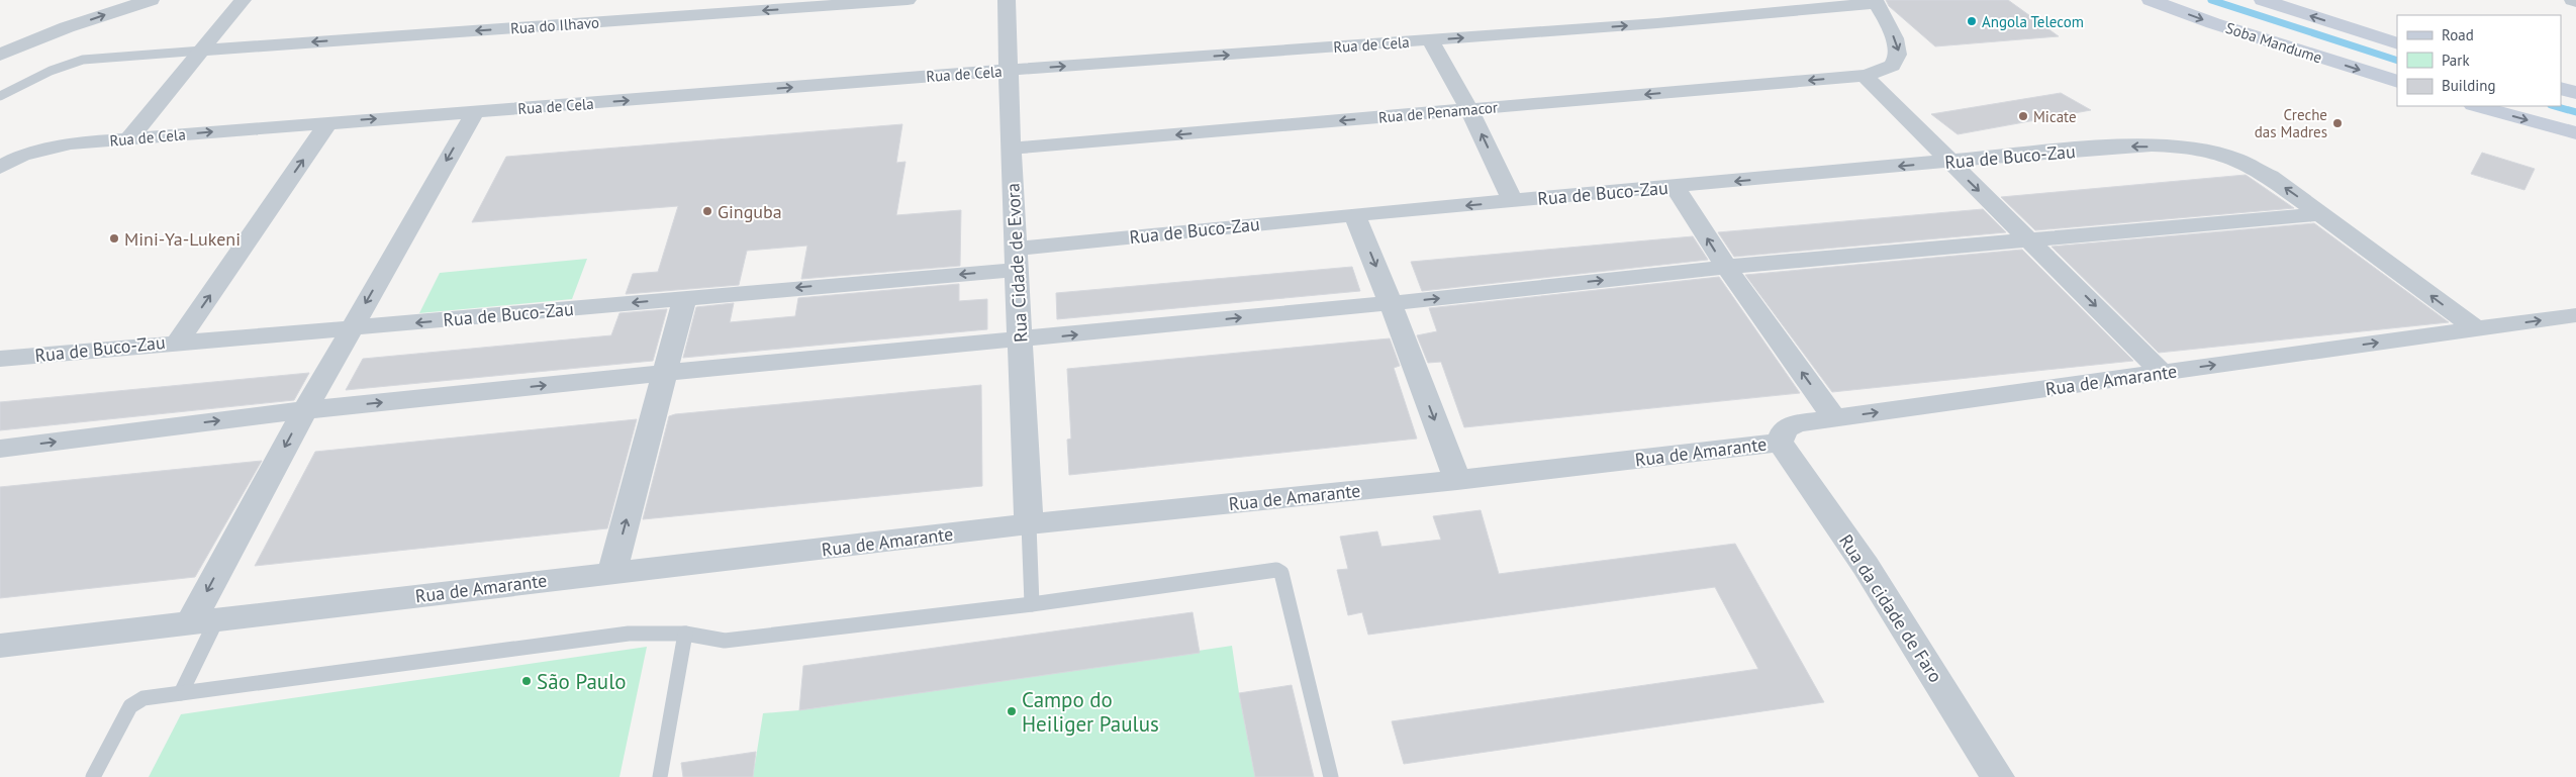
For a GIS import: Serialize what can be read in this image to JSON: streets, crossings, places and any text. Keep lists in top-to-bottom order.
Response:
{
  "streets": {
    "main road": ["Soba Mandume"],
    "street": [
      "Rua do Ilhavo",
      "Rua de Cela",
      "Rua de Penamacor",
      "Rua de Buco-Zau",
      "Rua Cidade de Evora",
      "Rua de Amarante",
      "Rua da cidade de Faro"
    ]
  },
  "crossings": [
    ["Rua de Cela", "Rua de Penamacor"],
    ["Rua de Cela", "Rua Cidade de Evora"],
    ["Rua de Penamacor", "Rua Cidade de Evora"],
    ["Rua de Buco-Zau", "Rua Cidade de Evora"],
    ["Rua de Buco-Zau", "Rua de Amarante"],
    ["Rua Cidade de Evora", "Rua de Amarante"],
    ["Rua de Amarante", "Rua da cidade de Faro"]
  ],
  "one_way": ["Rua do Ilhavo", "Rua de Cela"],
  "places": [
    "Angola Telecom",
    "Micate",
    "Creche das Madres",
    "Ginguba",
    "Mini-Ya-Lukeni",
    "São Paulo",
    "Campo do Heiliger Paulus"
  ],
  "legend": ["Road", "Park", "Building"]
}
